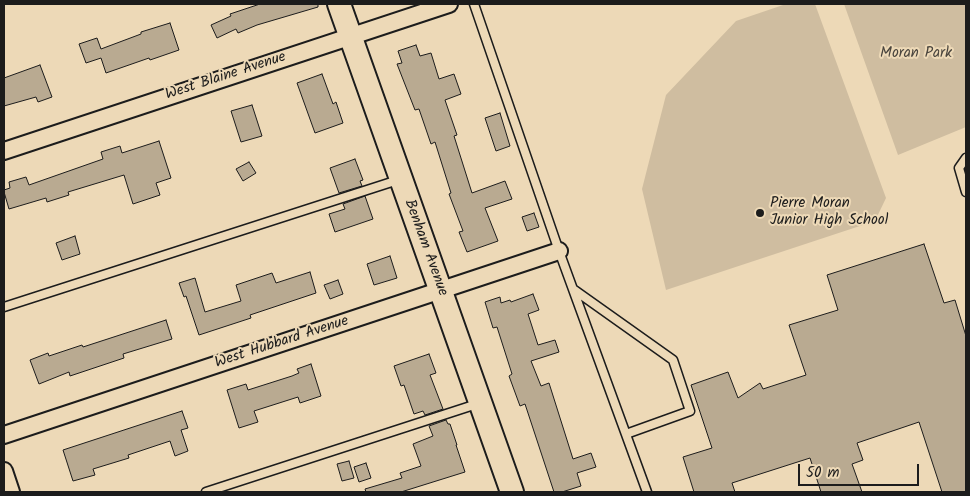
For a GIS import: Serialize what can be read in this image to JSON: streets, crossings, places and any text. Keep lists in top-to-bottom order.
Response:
{
  "streets": {
    "main road": ["Benham Avenue"],
    "street": ["West Blaine Avenue", "West Hubbard Avenue"]
  },
  "crossings": [
    ["West Blaine Avenue", "Benham Avenue"],
    ["Benham Avenue", "West Hubbard Avenue"]
  ],
  "parks": ["Moran Park"],
  "places": ["Pierre Moran Junior High School"],
  "scale_bar": "50 m"
}
